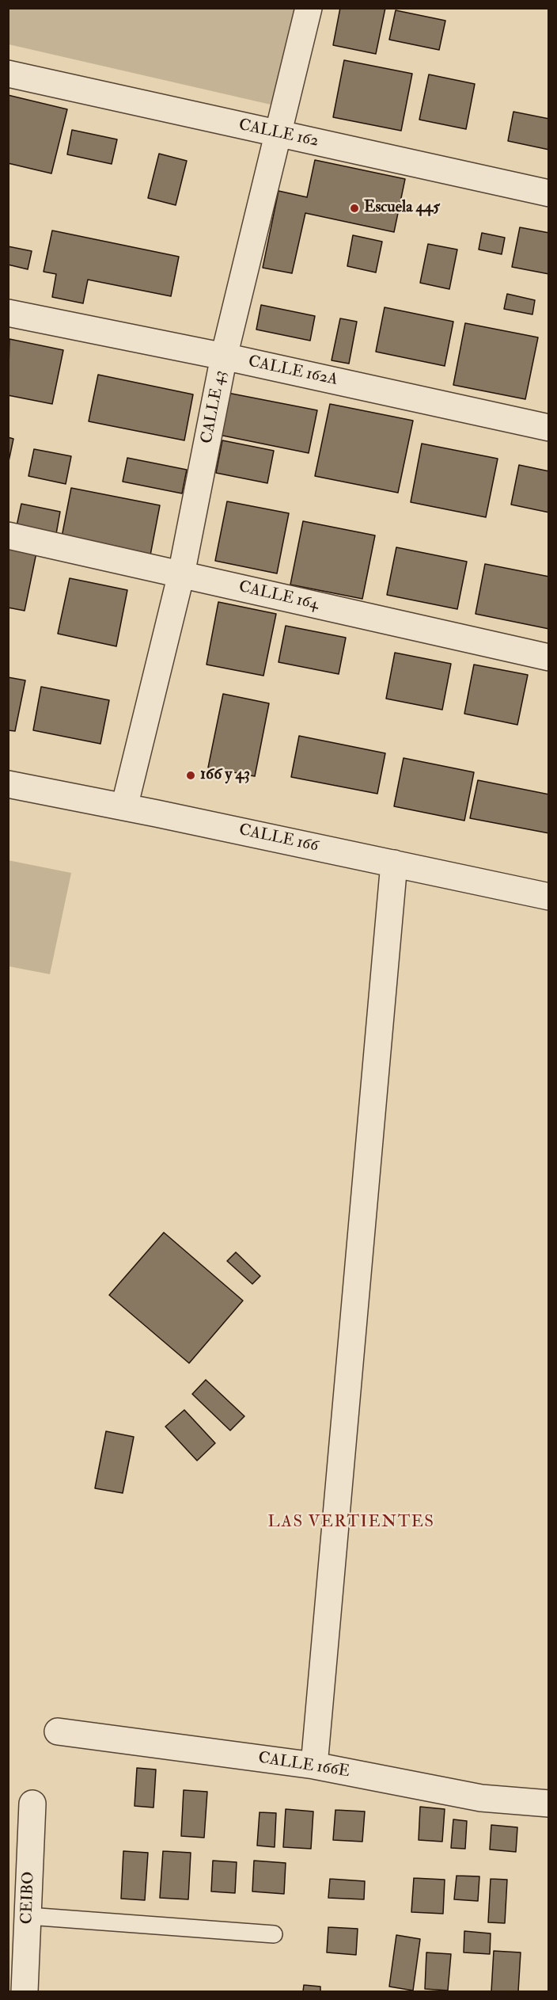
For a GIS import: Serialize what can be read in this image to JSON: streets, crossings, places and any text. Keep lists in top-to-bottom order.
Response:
{
  "streets": {
    "street": [
      "CALLE 162",
      "CALLE 162A",
      "CALLE 43",
      "CALLE 164",
      "CALLE 166",
      "CALLE 166E",
      "CEIBO"
    ]
  },
  "crossings": [
    ["CALLE 162", "CALLE 43"],
    ["CALLE 162A", "CALLE 43"],
    ["CALLE 43", "CALLE 164"],
    ["CALLE 43", "CALLE 166"]
  ],
  "districts": ["LAS VERTIENTES"],
  "places": ["Escuela 445", "166 y 43"]
}
